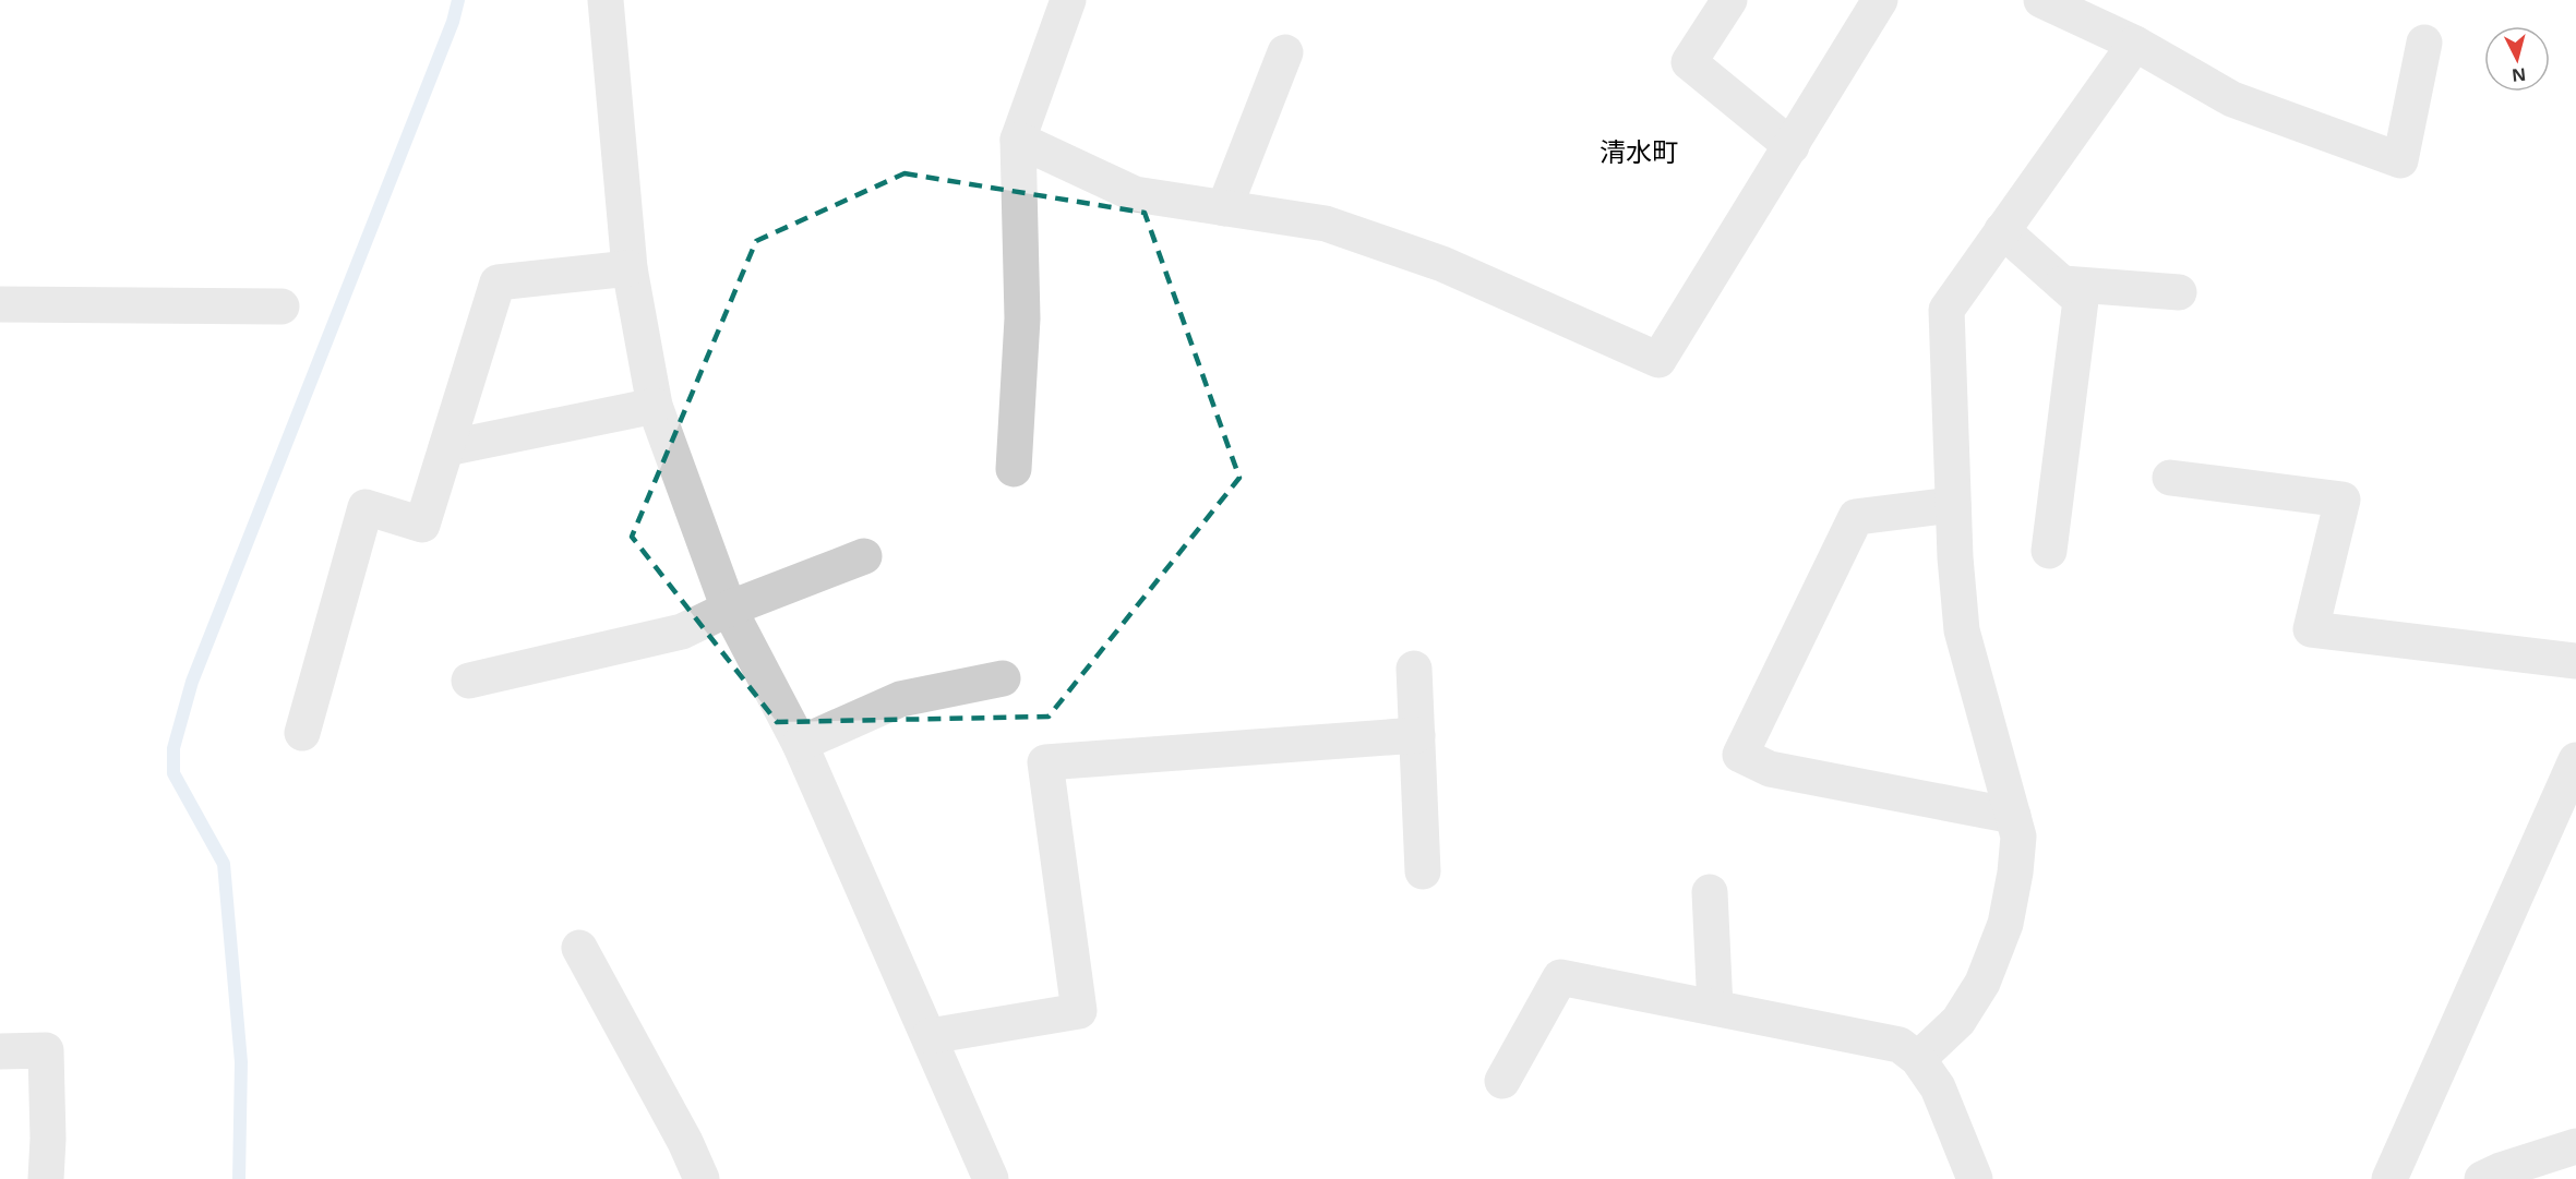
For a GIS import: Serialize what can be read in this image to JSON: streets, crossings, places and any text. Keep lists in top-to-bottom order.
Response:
{
  "districts": ["清水町"],
  "north": "bottom"
}
